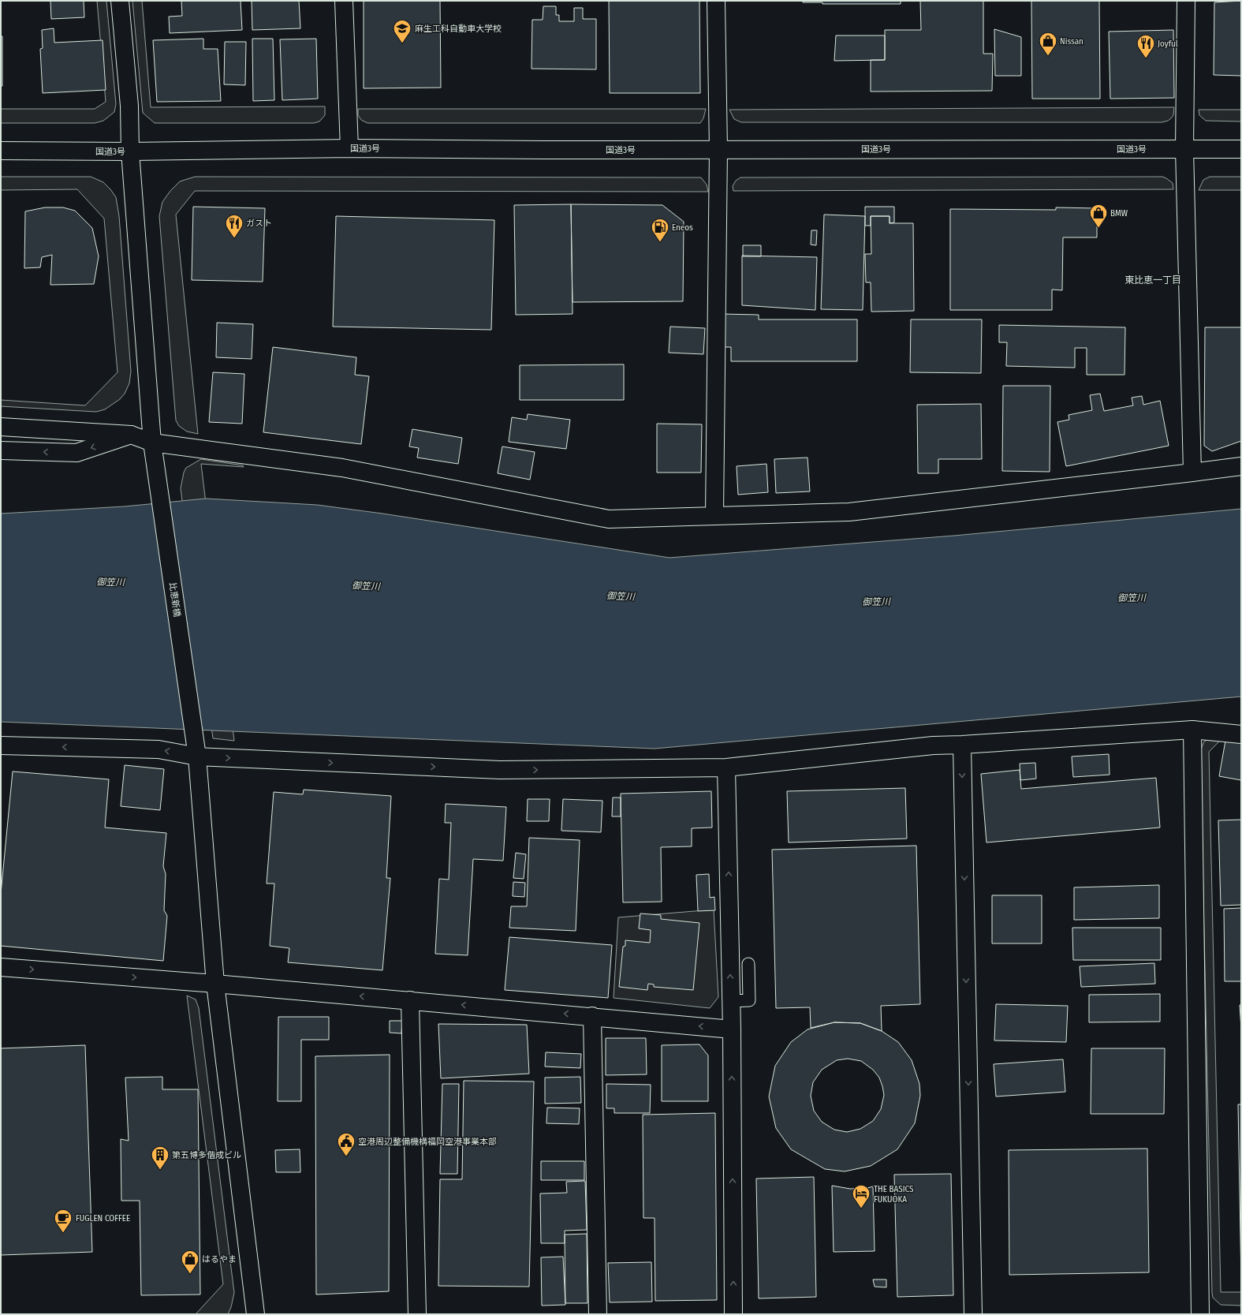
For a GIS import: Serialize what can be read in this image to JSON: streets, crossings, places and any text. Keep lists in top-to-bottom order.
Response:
{
  "streets": {
    "main road": ["国道3号", "比恵新橋"]
  },
  "crossings": [
    ["国道3号", "比恵新橋"]
  ],
  "districts": ["東比恵一丁目"],
  "water": ["御笠川"],
  "places": {
    "school or university": ["麻生工科自動車大学校"],
    "shop": ["Nissan", "BMW", "はるやま"],
    "restaurant": ["Joyful", "ガスト"],
    "fuel station": ["Eneos"],
    "public building": ["空港周辺整備機構福岡空港事業本部"],
    "building": ["第五博多偕成ビル"],
    "hotel": ["THE BASICS FUKUOKA"],
    "cafe": ["FUGLEN COFFEE"]
  }
}
